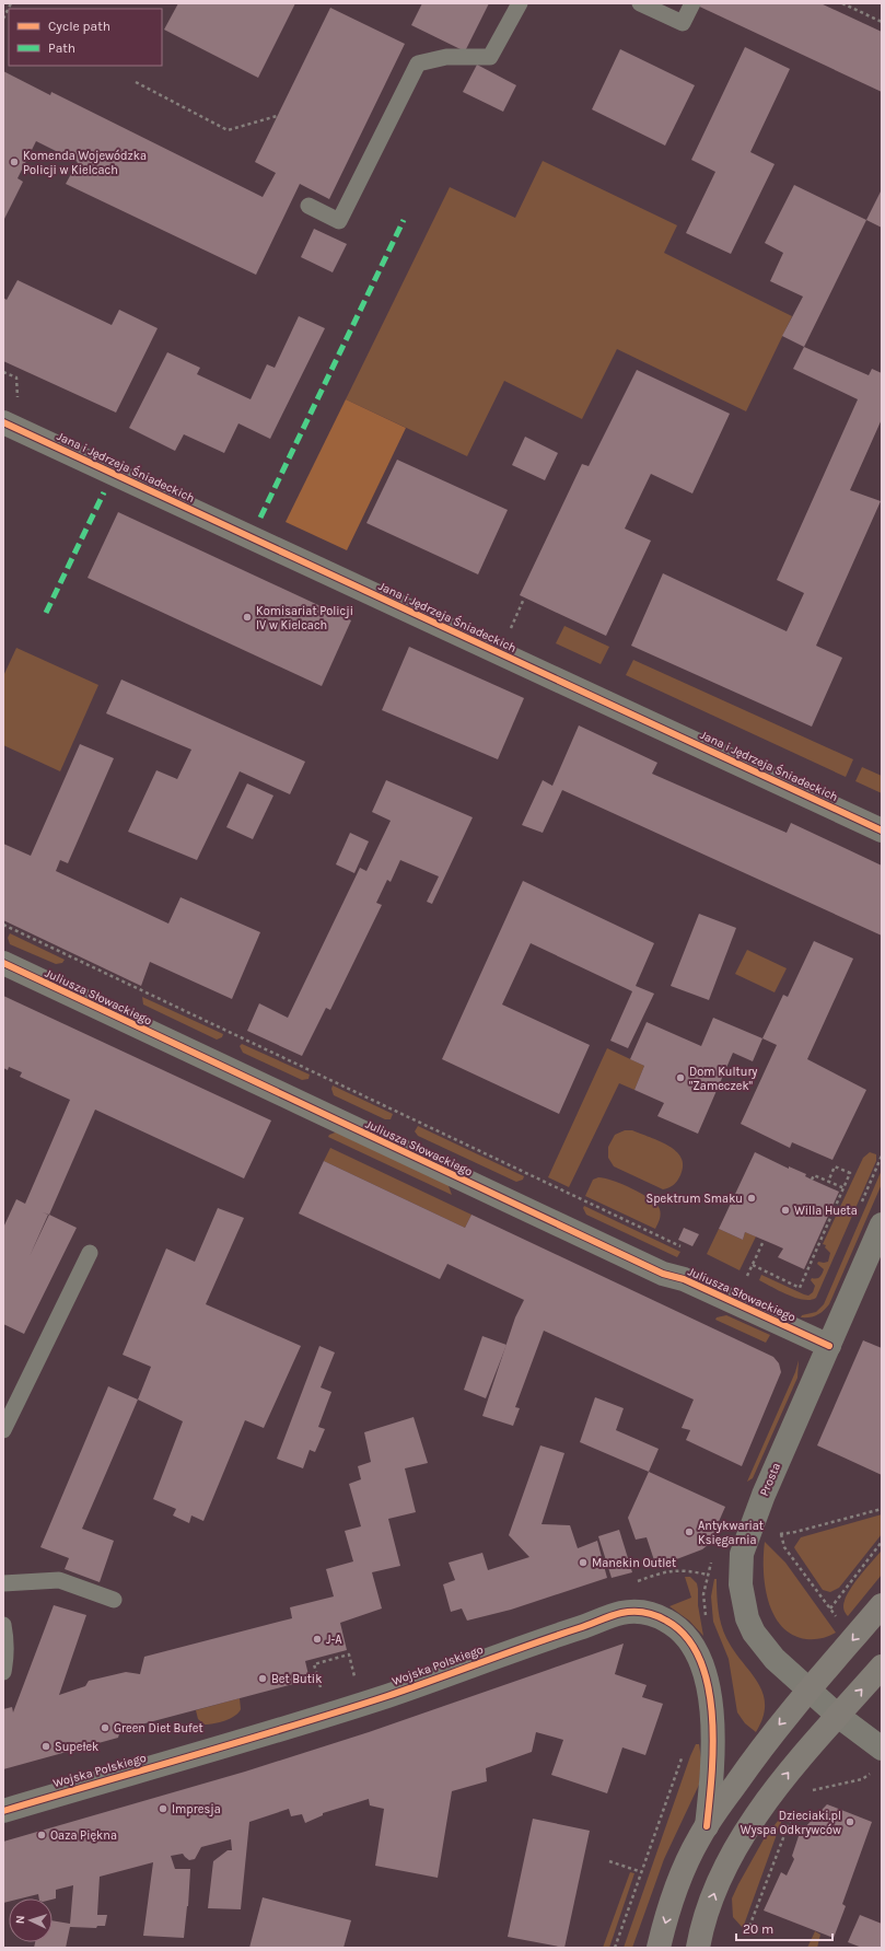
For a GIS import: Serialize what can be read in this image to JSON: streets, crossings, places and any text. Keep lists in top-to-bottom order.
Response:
{
  "streets": {
    "street": [
      "Jana i Jędrzeja Śniadeckich",
      "Juliusza Słowackiego",
      "Prosta",
      "Wojska Polskiego"
    ]
  },
  "crossings": [
    ["Juliusza Słowackiego", "Prosta"]
  ],
  "places": [
    "Komenda Wojewódzka Policji w Kielcach",
    "Komisariat Policji IV w Kielcach",
    "Dom Kultury \"Zameczek\"",
    "Spektrum Smaku",
    "Willa Hueta",
    "Antykwariat Księgarnia",
    "Manekin Outlet",
    "J-A",
    "Bet Butik",
    "Green Diet Bufet",
    "Supełek",
    "Impresja",
    "Dzieciaki.pl Wyspa Odkrywców",
    "Oaza Piękna"
  ],
  "legend": ["Cycle path", "Path"],
  "scale_bar": "20 m",
  "north": "left"
}
